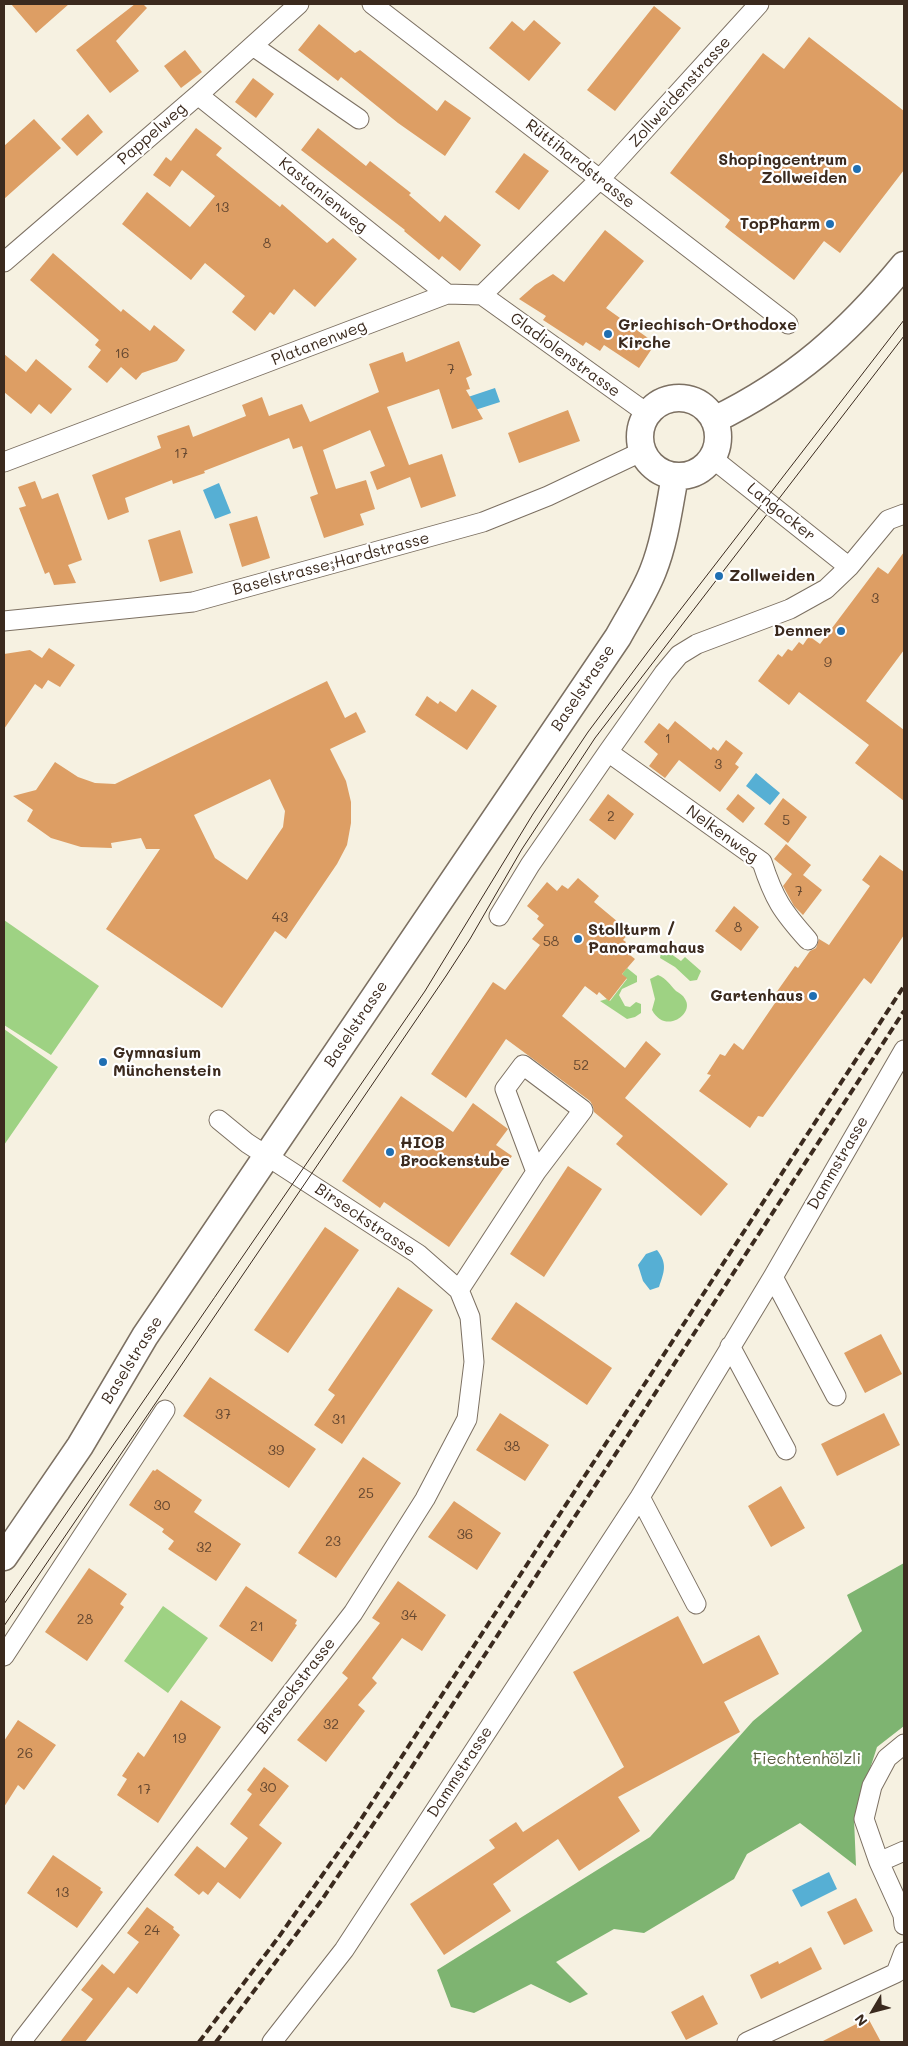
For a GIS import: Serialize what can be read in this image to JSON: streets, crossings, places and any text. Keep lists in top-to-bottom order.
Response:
{
  "streets": {
    "main road": ["Baselstrasse"],
    "street": [
      "Zollweidenstrasse",
      "Pappelweg",
      "Rüttihardstrasse",
      "Kastanienweg",
      "Platanenweg",
      "Gladiolenstrasse",
      "Langacker",
      "Baselstrasse;Hardstrasse",
      "Nelkenweg",
      "Dammstrasse",
      "Birseckstrasse"
    ]
  },
  "crossings": [
    ["Zollweidenstrasse", "Rüttihardstrasse"],
    ["Pappelweg", "Kastanienweg"],
    ["Kastanienweg", "Platanenweg"],
    ["Platanenweg", "Gladiolenstrasse"],
    ["Gladiolenstrasse", "Langacker"],
    ["Gladiolenstrasse", "Baselstrasse;Hardstrasse"],
    ["Gladiolenstrasse", "Baselstrasse"],
    ["Langacker", "Baselstrasse;Hardstrasse"],
    ["Langacker", "Baselstrasse"],
    ["Baselstrasse;Hardstrasse", "Baselstrasse"],
    ["Baselstrasse", "Birseckstrasse"]
  ],
  "parks": ["Fiechtenhölzli"],
  "places": [
    "Shopingcentrum Zollweiden",
    "TopPharm",
    "Griechisch-Orthodoxe Kirche",
    "Zollweiden",
    "Denner",
    "Stollturm / Panoramahaus",
    "Gartenhaus",
    "Gymnasium Münchenstein",
    "HIOB Brockenstube"
  ],
  "house_numbers": [
    "13",
    "8",
    "16",
    "7",
    "17",
    "3",
    "9",
    "1",
    "3",
    "2",
    "5",
    "7",
    "43",
    "8",
    "58",
    "52",
    "37",
    "31",
    "38",
    "39",
    "25",
    "30",
    "36",
    "23",
    "32",
    "34",
    "28",
    "21",
    "32",
    "19",
    "26",
    "30",
    "17",
    "13",
    "24"
  ],
  "north": "bottom left"
}
